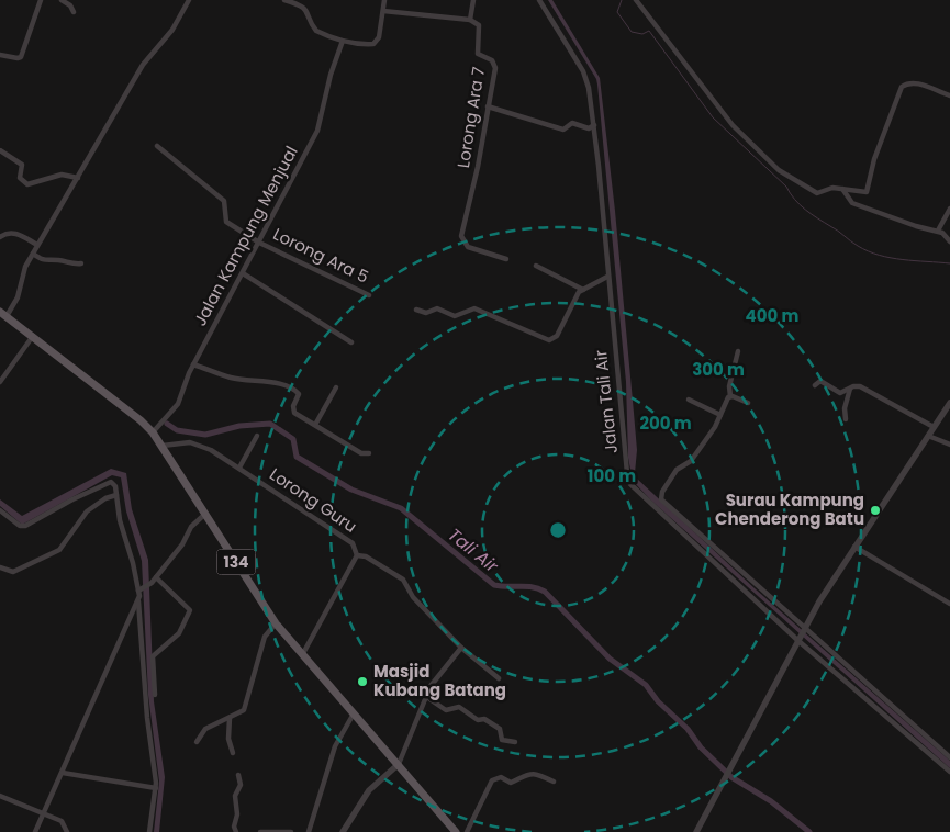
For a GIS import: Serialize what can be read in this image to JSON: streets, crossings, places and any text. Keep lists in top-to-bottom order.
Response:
{
  "streets": {
    "main road": ["134"],
    "street": [
      "Lorong Ara 7",
      "Jalan Kampung Menjual",
      "Lorong Ara 5",
      "Jalan Tali Air",
      "Lorong Guru"
    ]
  },
  "crossings": [
    ["Jalan Kampung Menjual", "Lorong Ara 5"],
    ["Jalan Kampung Menjual", "134"],
    ["Lorong Guru", "134"]
  ],
  "water": ["Tali Air"],
  "places": ["Surau Kampung Chenderong Batu", "Masjid Kubang Batang"],
  "rings": [
    "400 m",
    "300 m",
    "200 m",
    "100 m"
  ]
}
